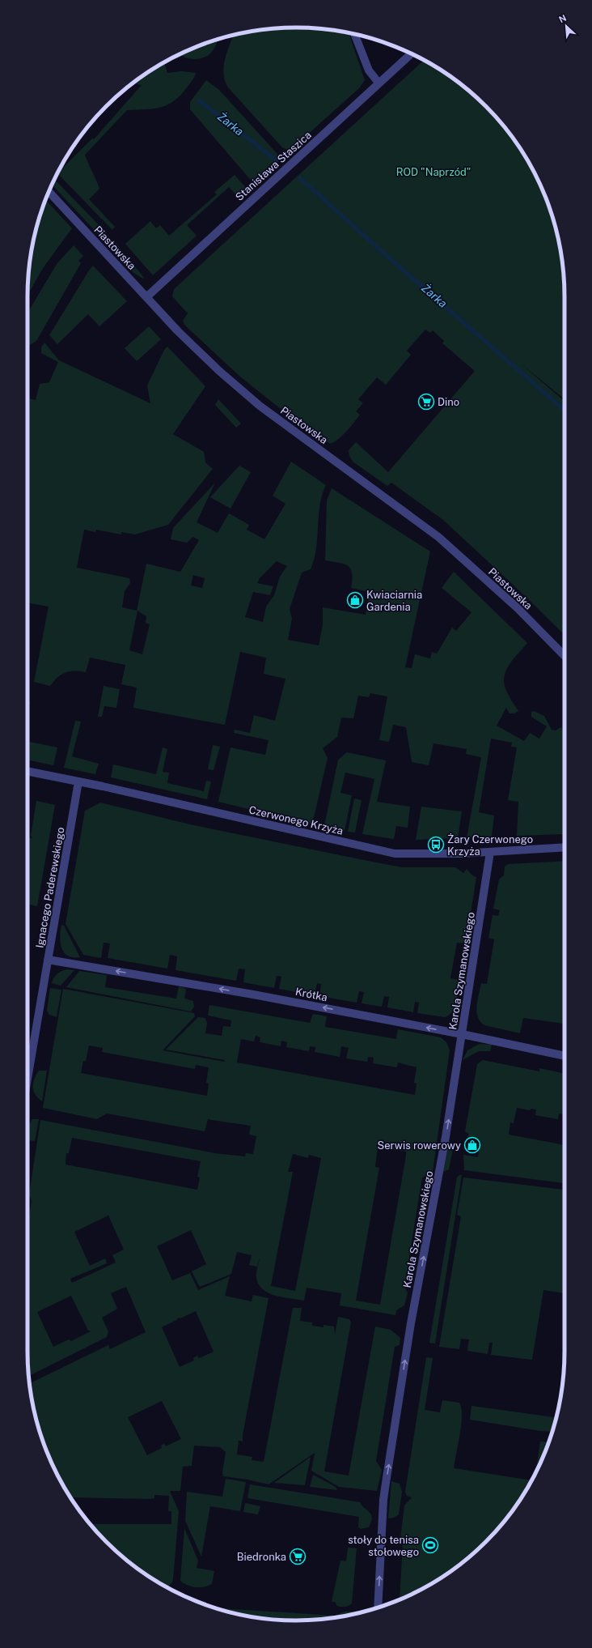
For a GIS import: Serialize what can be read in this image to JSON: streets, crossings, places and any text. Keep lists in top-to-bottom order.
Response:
{
  "streets": {
    "street": [
      "Stanisława Staszica",
      "Piastowska",
      "Czerwonego Krzyża",
      "Ignacego Paderewskiego",
      "Karola Szymanowskiego",
      "Krótka"
    ]
  },
  "crossings": [
    ["Stanisława Staszica", "Piastowska"],
    ["Czerwonego Krzyża", "Ignacego Paderewskiego"],
    ["Czerwonego Krzyża", "Karola Szymanowskiego"],
    ["Ignacego Paderewskiego", "Krótka"],
    ["Karola Szymanowskiego", "Krótka"]
  ],
  "one_way": ["Karola Szymanowskiego", "Krótka"],
  "water": ["Żarka"],
  "parks": ["ROD \"Naprzód\""],
  "places": {
    "supermarket": ["Dino", "Biedronka"],
    "shop": ["Kwiaciarnia Gardenia", "Serwis rowerowy"],
    "bus stop": ["Żary Czerwonego Krzyża"],
    "sports": ["stoły do tenisa stołowego"]
  },
  "north": "top left"
}
